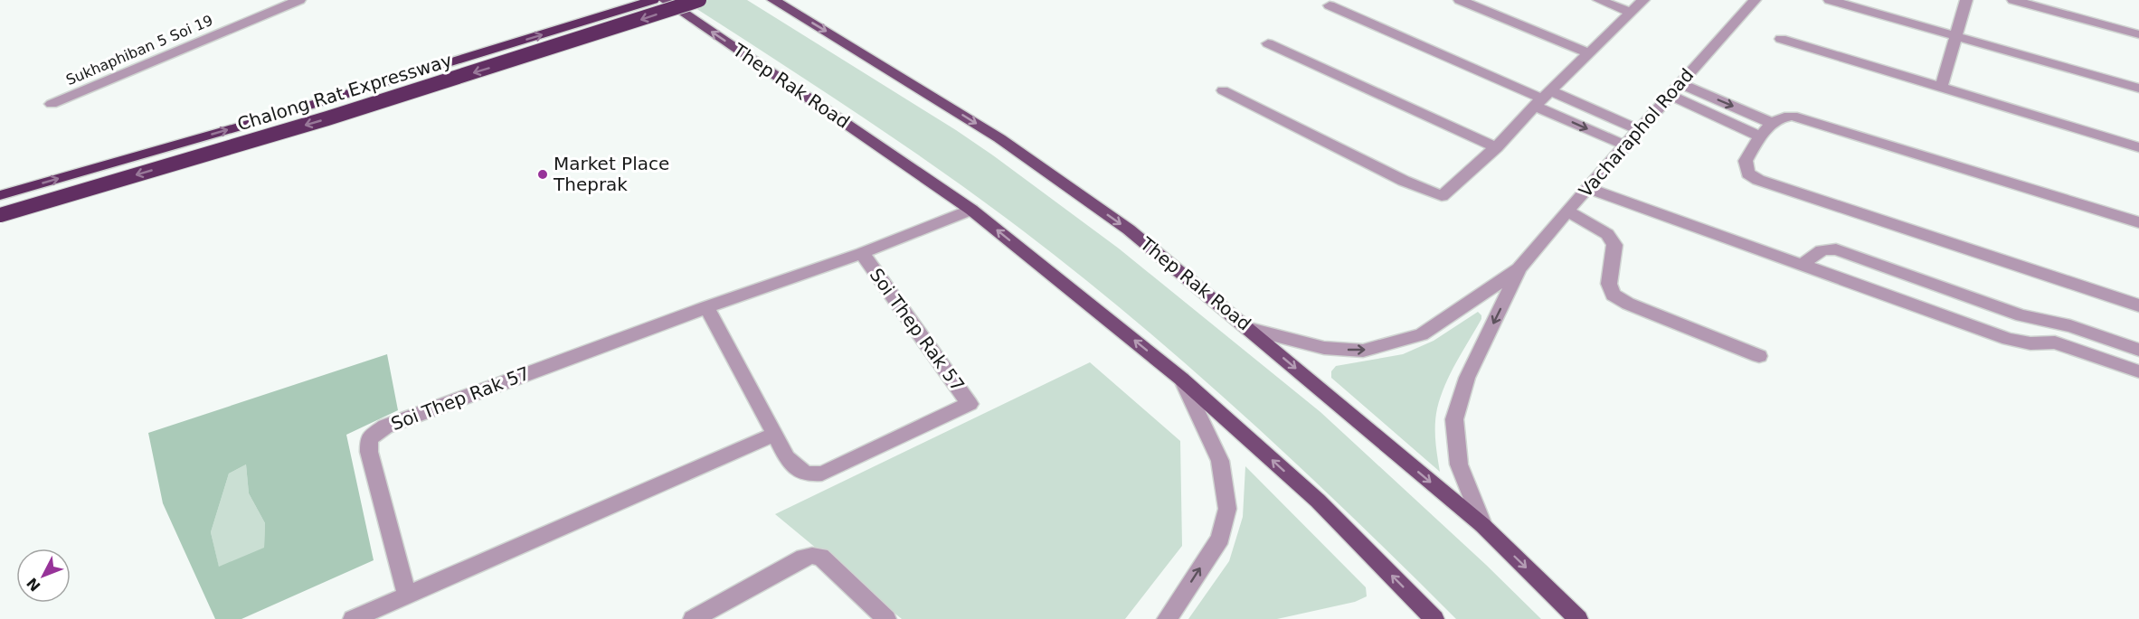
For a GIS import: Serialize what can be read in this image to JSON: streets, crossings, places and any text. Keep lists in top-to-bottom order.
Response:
{
  "streets": {
    "highway": ["Chalong Rat Expressway"],
    "main road": ["Thep Rak Road"],
    "street": ["Sukhaphiban 5 Soi 19", "Vacharaphol Road", "Soi Thep Rak 57"]
  },
  "crossings": [
    ["Thep Rak Road", "Vacharaphol Road"],
    ["Thep Rak Road", "Soi Thep Rak 57"]
  ],
  "places": ["Market Place Theprak"],
  "north": "bottom left"
}
